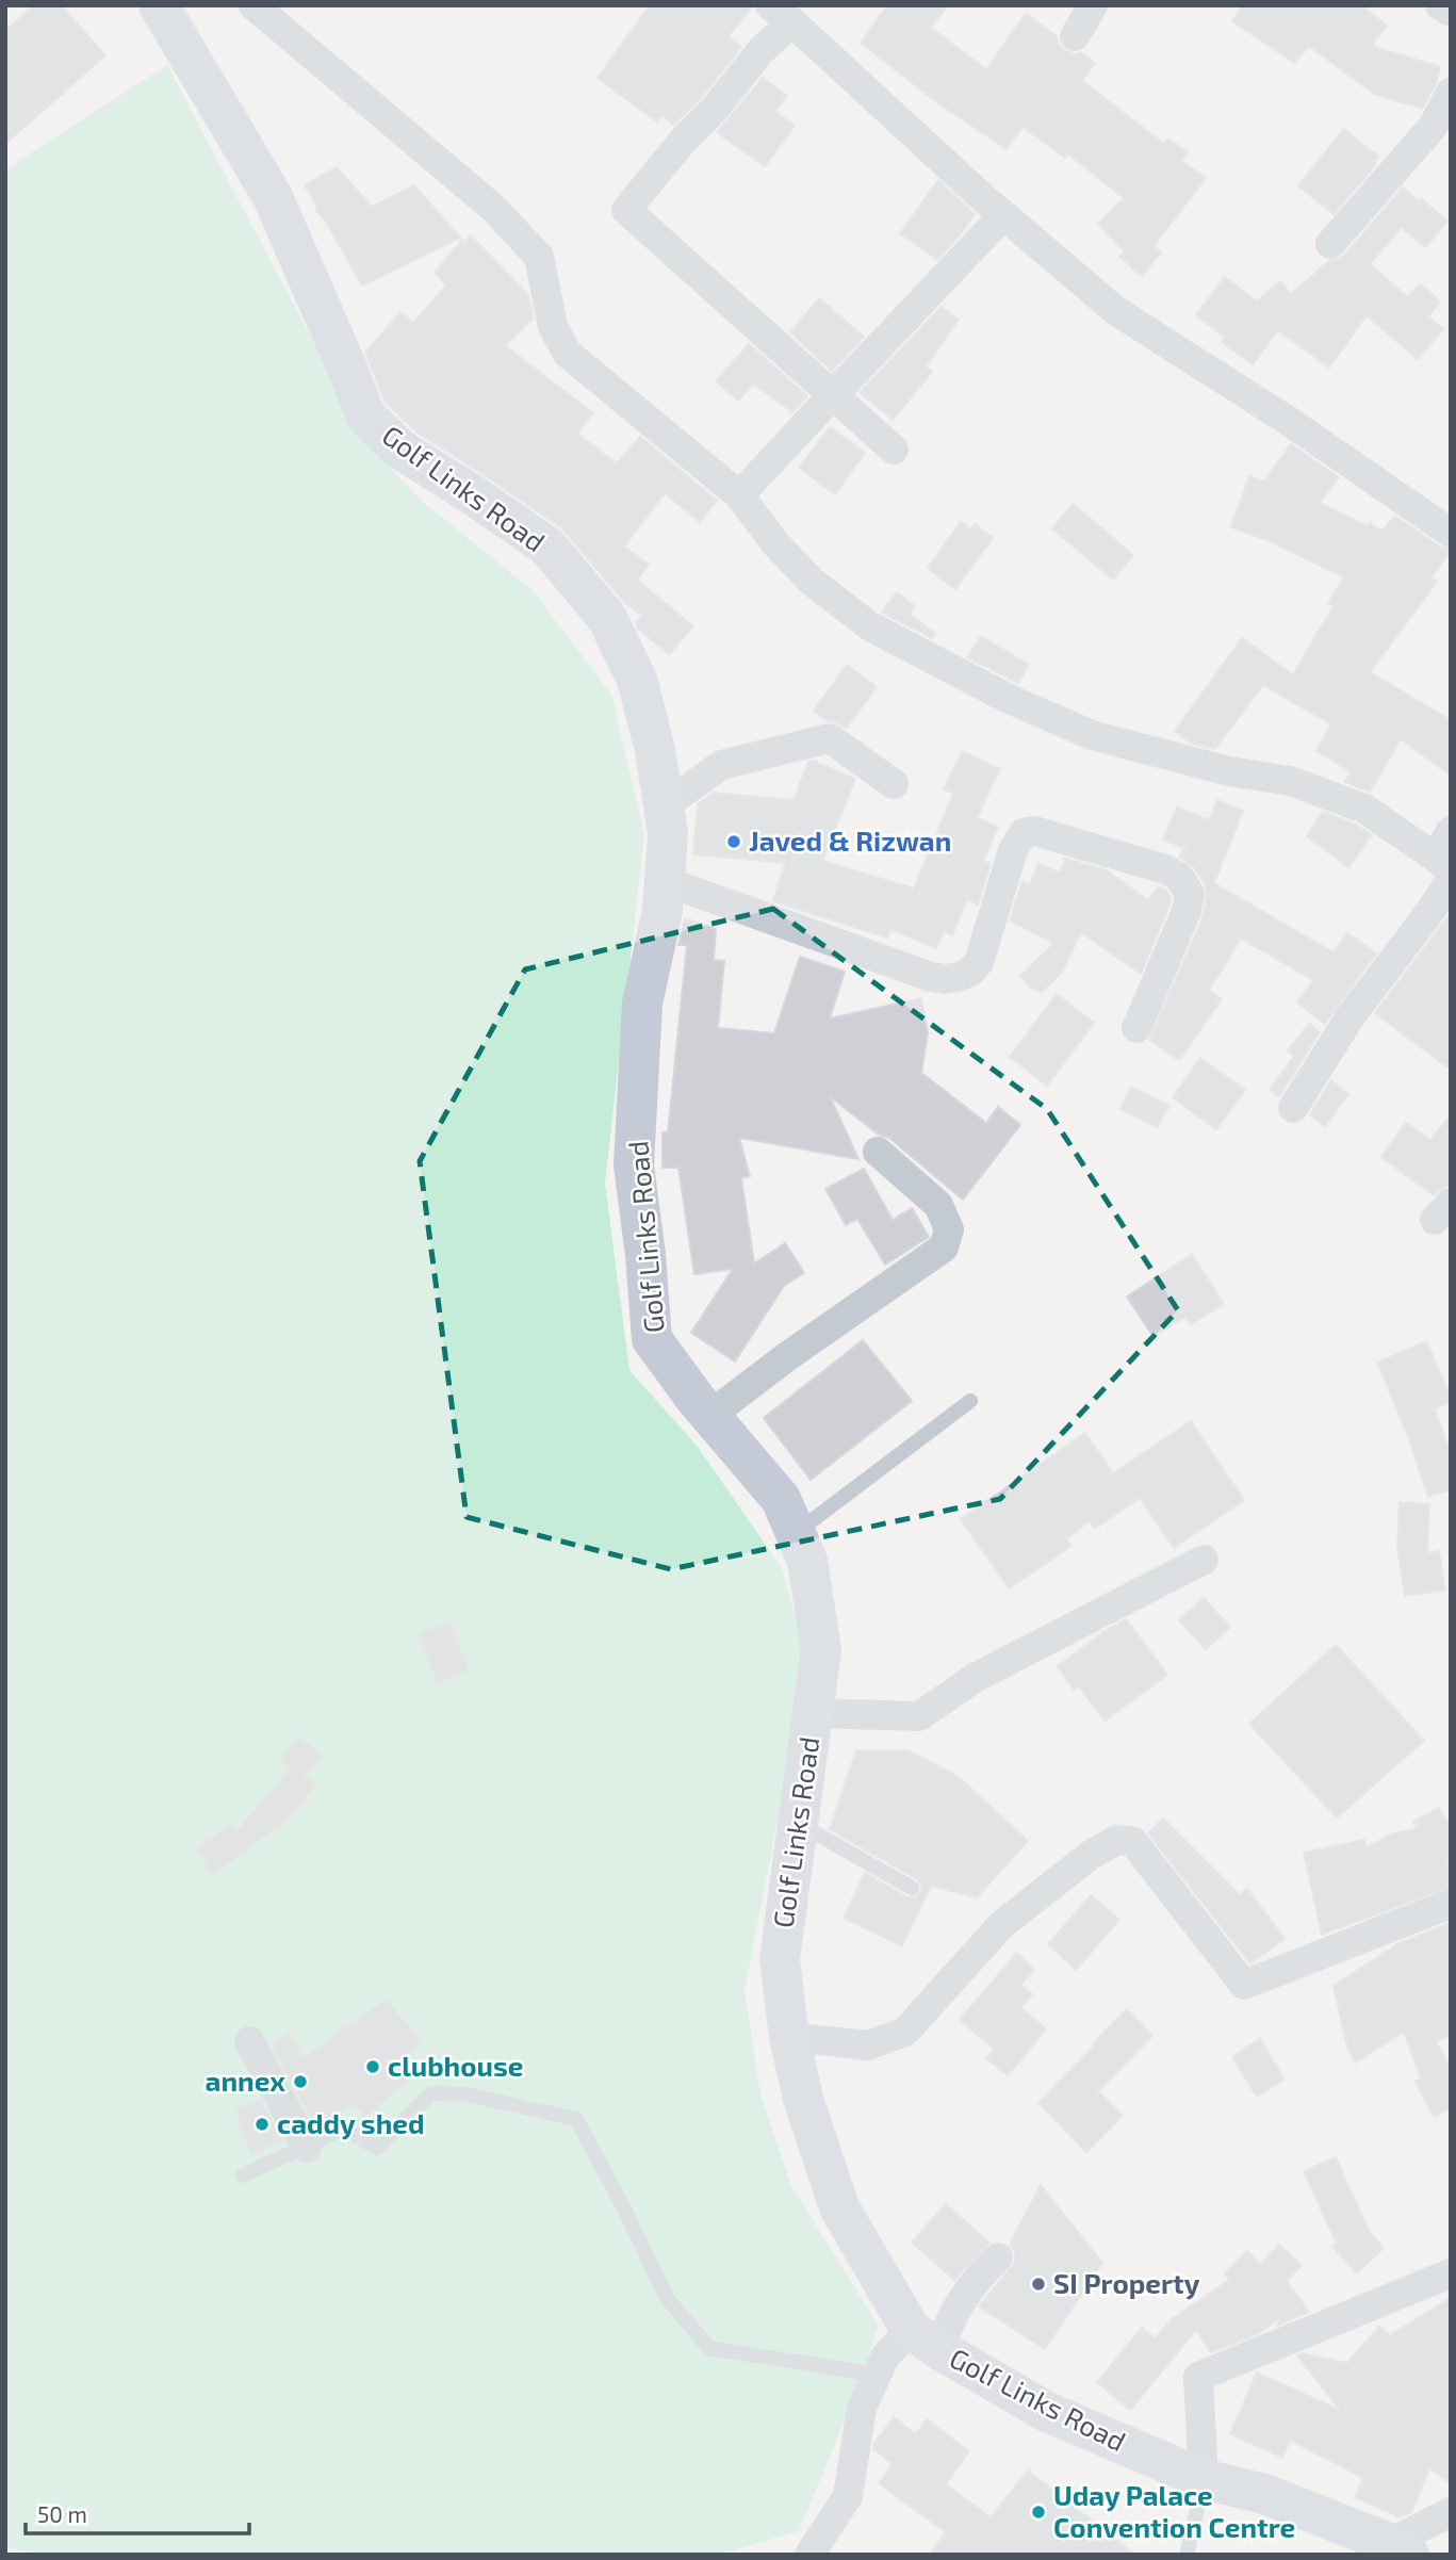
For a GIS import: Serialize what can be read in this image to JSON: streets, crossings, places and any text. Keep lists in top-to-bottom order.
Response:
{
  "streets": {
    "street": ["Golf Links Road"]
  },
  "places": [
    "Javed & Rizwan",
    "clubhouse",
    "annex",
    "caddy shed",
    "SI Property",
    "Uday Palace Convention Centre"
  ],
  "scale_bar": "50 m"
}
